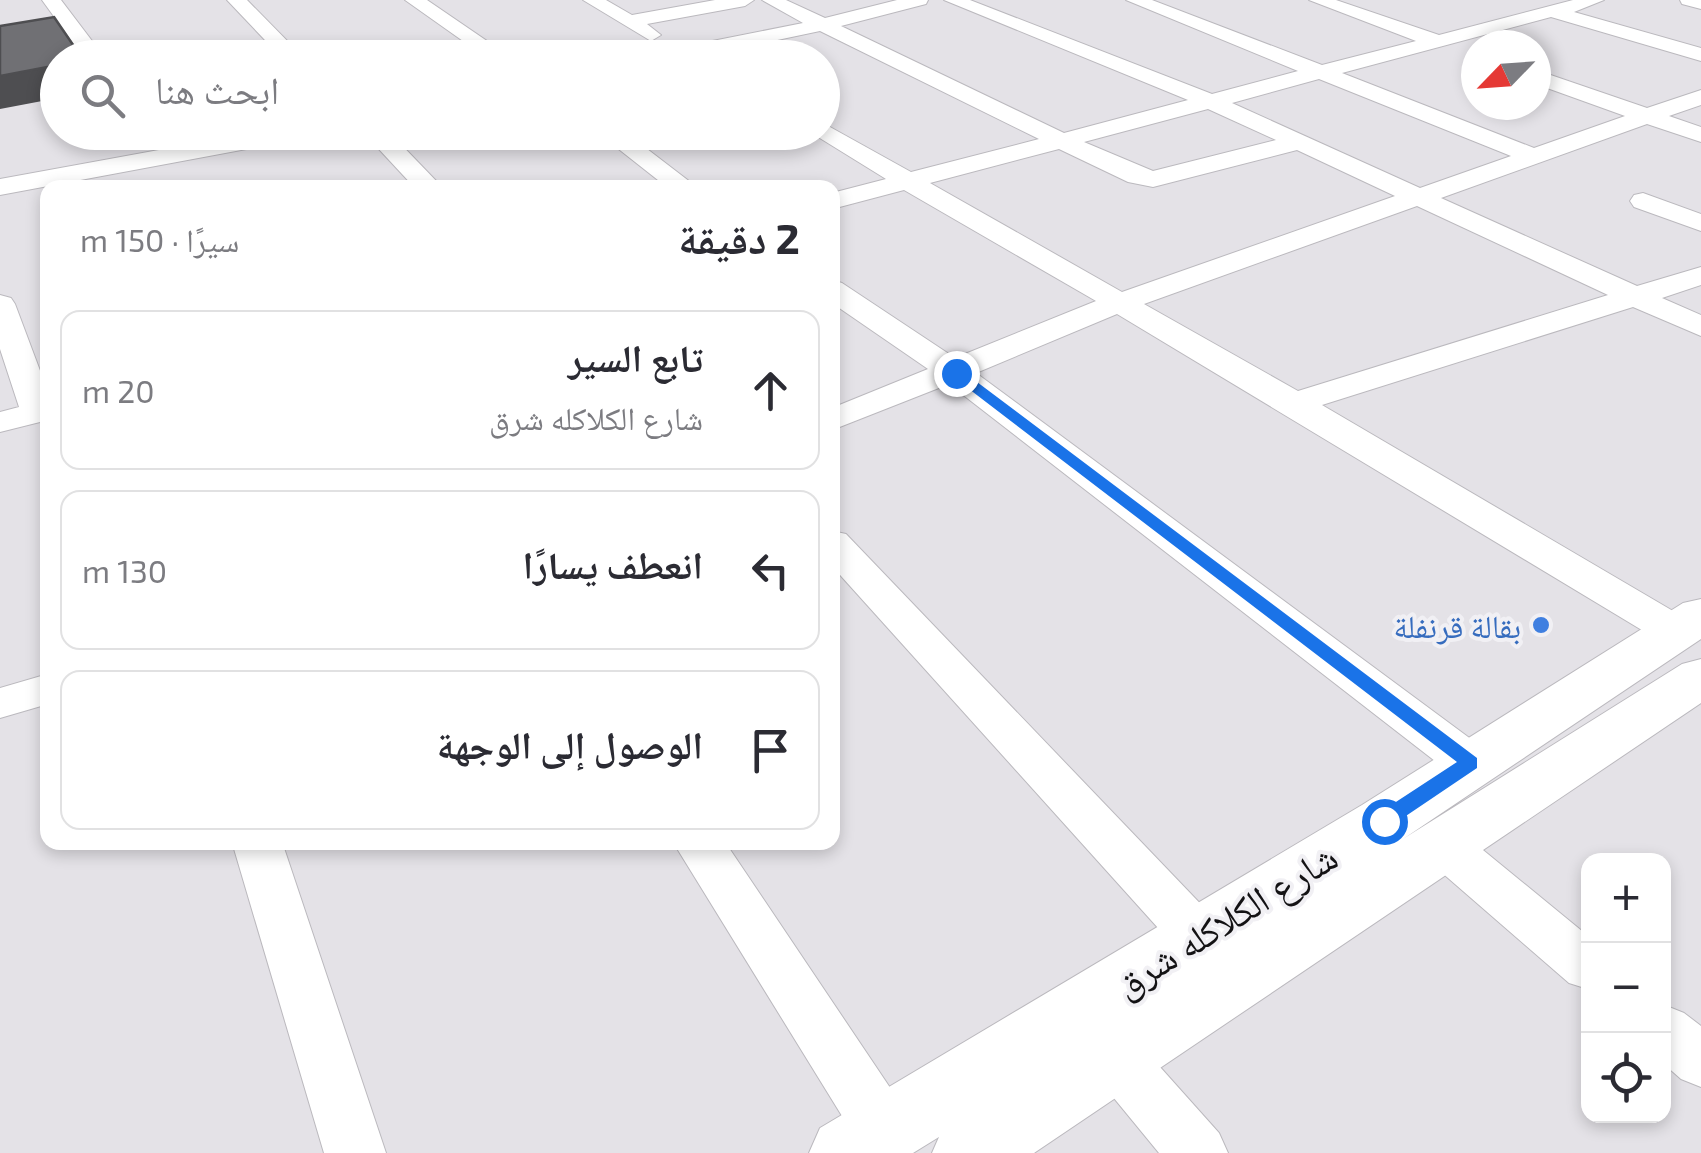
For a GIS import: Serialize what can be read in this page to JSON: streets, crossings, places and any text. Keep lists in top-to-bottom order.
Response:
{
  "streets": {
    "street": ["شارع الكلاكله شرق"]
  },
  "places": ["بقالة قرنفلة"],
  "north": "bottom left",
  "page": {
    "search": "ابحث هنا",
    "heading": ["2 دقيقة", "سيرًا · 150 m"],
    "list": [
      ["تابع السير", "شارع الكلاكله شرق", "20 m"],
      ["انعطف يسارًا", "130 m"],
      "الوصول إلى الوجهة"
    ],
    "map_buttons": ["+", "−"]
  }
}
